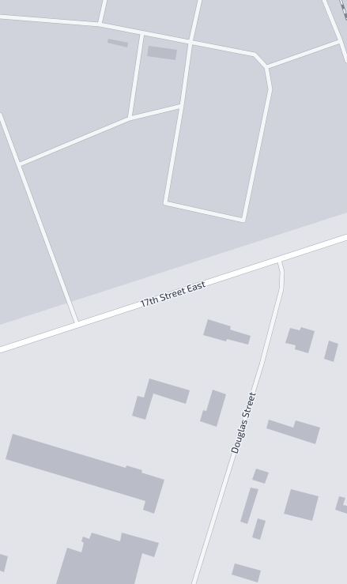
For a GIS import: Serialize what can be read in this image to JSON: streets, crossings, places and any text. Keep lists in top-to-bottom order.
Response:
{
  "streets": {
    "main road": ["17th Street East"],
    "street": ["Douglas Street"]
  },
  "crossings": [
    ["17th Street East", "Douglas Street"]
  ]
}
